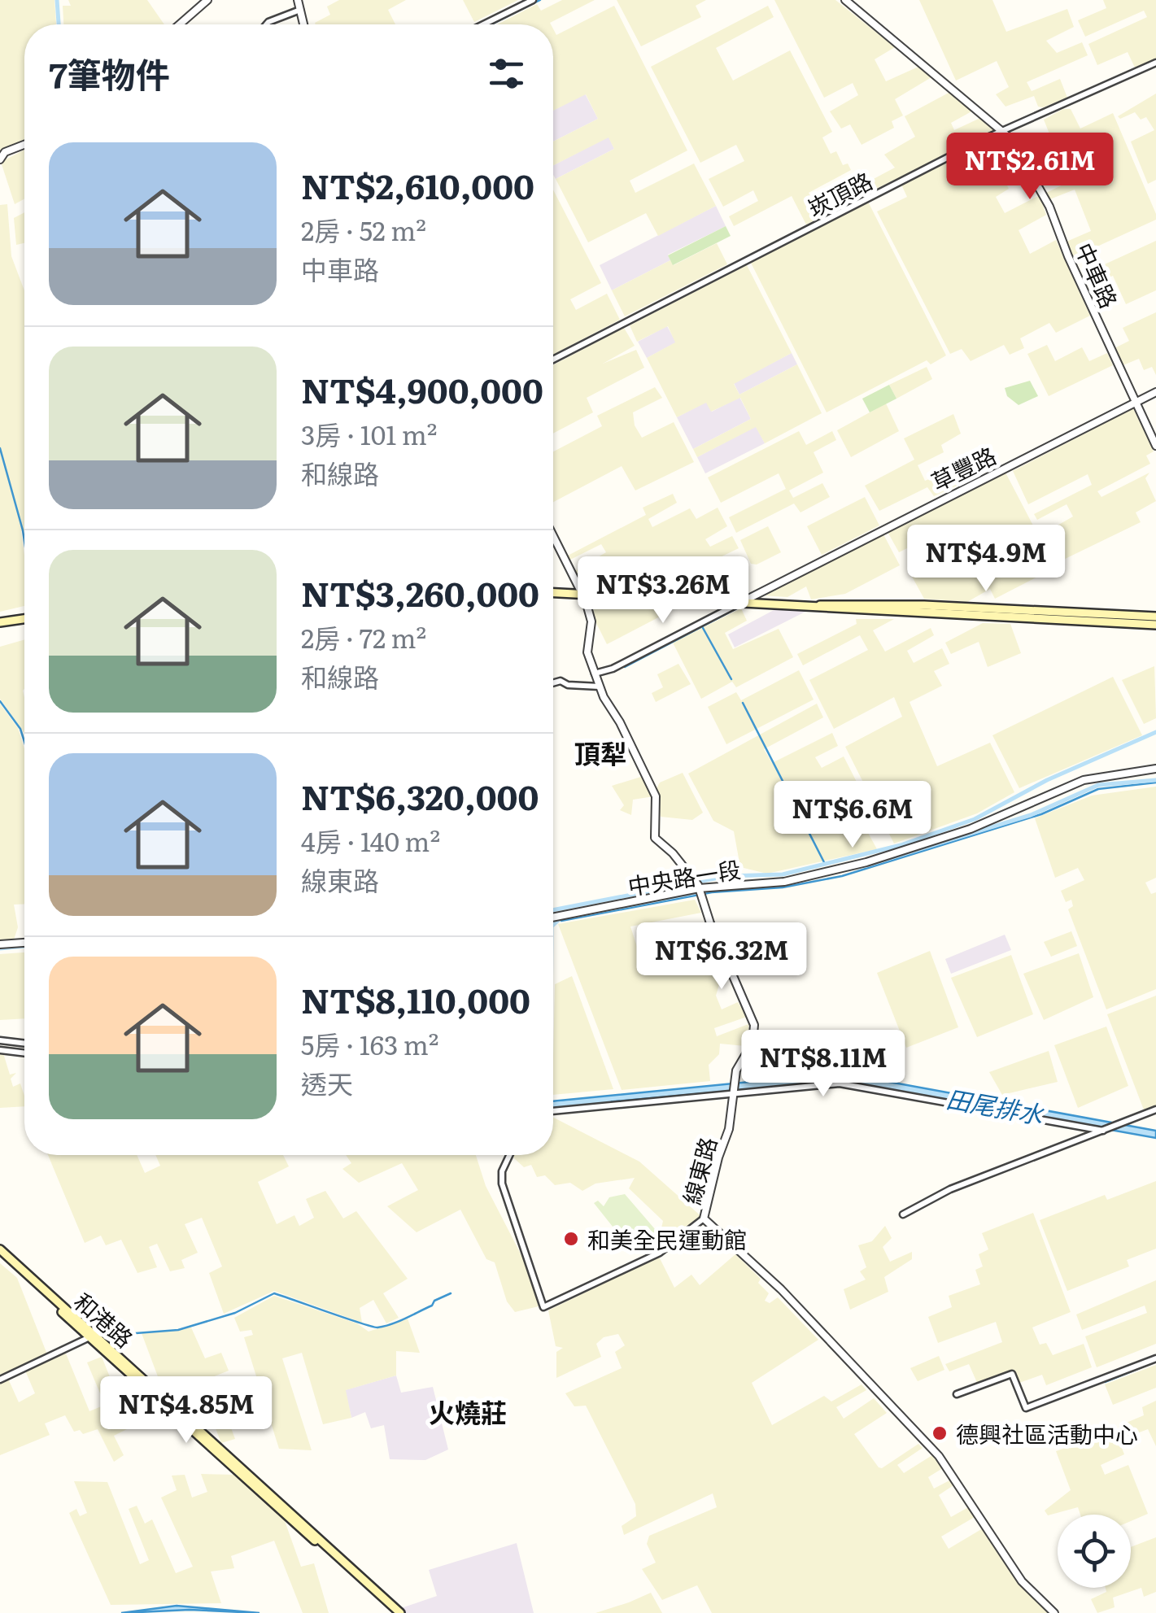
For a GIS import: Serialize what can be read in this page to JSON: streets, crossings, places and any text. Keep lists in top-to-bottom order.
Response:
{
  "streets": {
    "main road": ["和港路"],
    "street": [
      "崁頂路",
      "中車路",
      "草豐路",
      "中央路一段",
      "線東路"
    ]
  },
  "crossings": [
    ["崁頂路", "中車路"],
    ["中車路", "草豐路"],
    ["中央路一段", "線東路"]
  ],
  "districts": ["頂犁", "火燒莊"],
  "water": ["田尾排水"],
  "places": ["和美全民運動館", "德興社區活動中心"],
  "page": {
    "heading": "7筆物件",
    "list": [
      {
        "name": "NT$2,610,000",
        "note": "2房 · 52 m² · 中車路"
      },
      {
        "name": "NT$4,900,000",
        "note": "3房 · 101 m² · 和線路"
      },
      {
        "name": "NT$3,260,000",
        "note": "2房 · 72 m² · 和線路"
      },
      {
        "name": "NT$6,320,000",
        "note": "4房 · 140 m² · 線東路"
      },
      {
        "name": "NT$8,110,000",
        "note": "5房 · 163 m² · 透天"
      }
    ],
    "price": [
      "NT$2.61M",
      "NT$4.9M",
      "NT$3.26M",
      "NT$6.6M",
      "NT$6.32M",
      "NT$8.11M",
      "NT$4.85M"
    ]
  }
}
